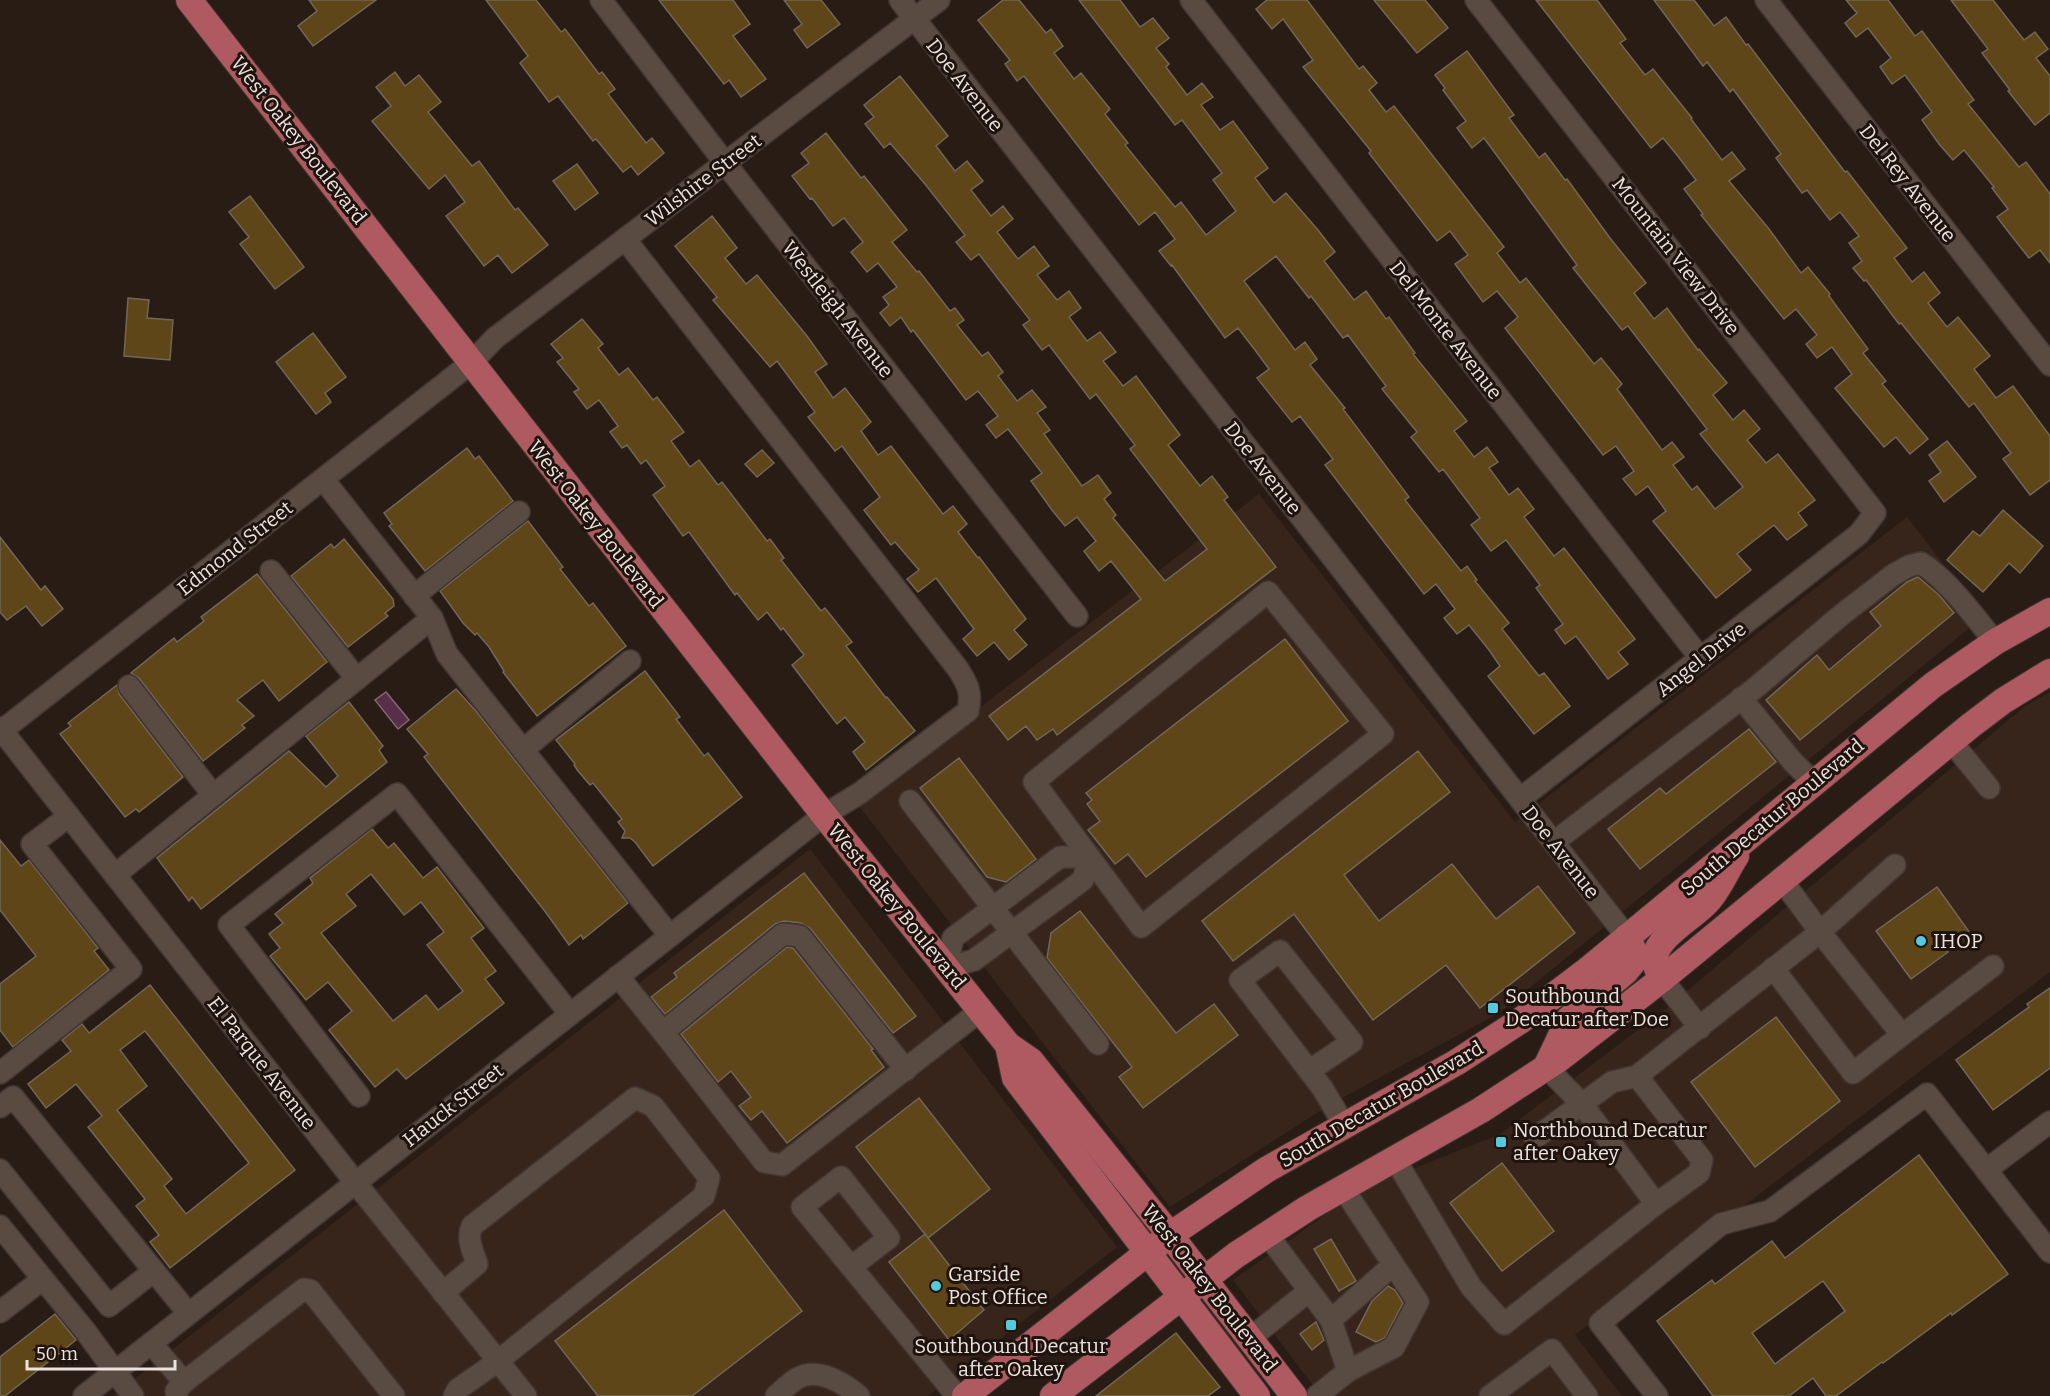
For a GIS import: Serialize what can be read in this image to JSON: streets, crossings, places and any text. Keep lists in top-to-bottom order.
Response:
{
  "streets": {
    "main road": ["West Oakey Boulevard", "South Decatur Boulevard"],
    "street": [
      "Doe Avenue",
      "Wilshire Street",
      "Del Rey Avenue",
      "Mountain View Drive",
      "Westleigh Avenue",
      "Del Monte Avenue",
      "Edmond Street",
      "Angel Drive",
      "El Parque Avenue",
      "Hauck Street"
    ]
  },
  "crossings": [
    ["Doe Avenue", "Wilshire Street"],
    ["Doe Avenue", "Angel Drive"],
    ["Doe Avenue", "South Decatur Boulevard"],
    ["West Oakey Boulevard", "Wilshire Street"],
    ["West Oakey Boulevard", "Edmond Street"],
    ["West Oakey Boulevard", "South Decatur Boulevard"],
    ["West Oakey Boulevard", "Hauck Street"],
    ["Wilshire Street", "Westleigh Avenue"],
    ["Wilshire Street", "Edmond Street"],
    ["Wilshire Street", "Hauck Street"],
    ["Mountain View Drive", "Angel Drive"],
    ["Del Monte Avenue", "Angel Drive"],
    ["Edmond Street", "El Parque Avenue"],
    ["El Parque Avenue", "Hauck Street"]
  ],
  "places": {
    "other": ["IHOP", "Garside Post Office"],
    "transit": ["Southbound Decatur after Doe", "Northbound Decatur after Oakey", "Southbound Decatur after Oakey"]
  },
  "scale_bar": "50 m"
}
